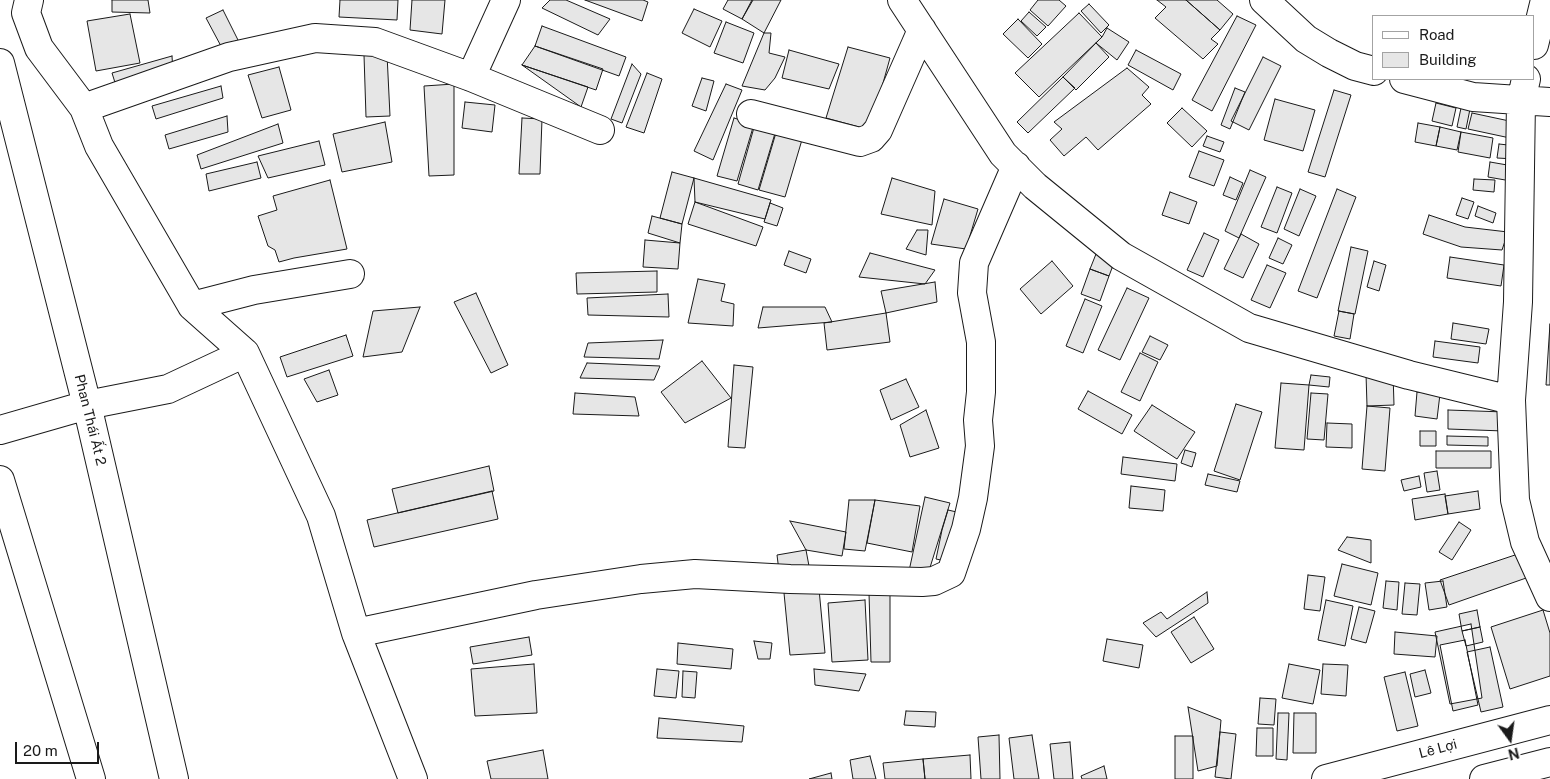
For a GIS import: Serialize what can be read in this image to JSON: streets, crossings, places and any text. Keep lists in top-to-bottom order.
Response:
{
  "streets": {
    "street": ["Phan Thái Ất 2", "Lê Lợi"]
  },
  "legend": ["Road", "Building"],
  "scale_bar": "20 m",
  "north": "bottom"
}
